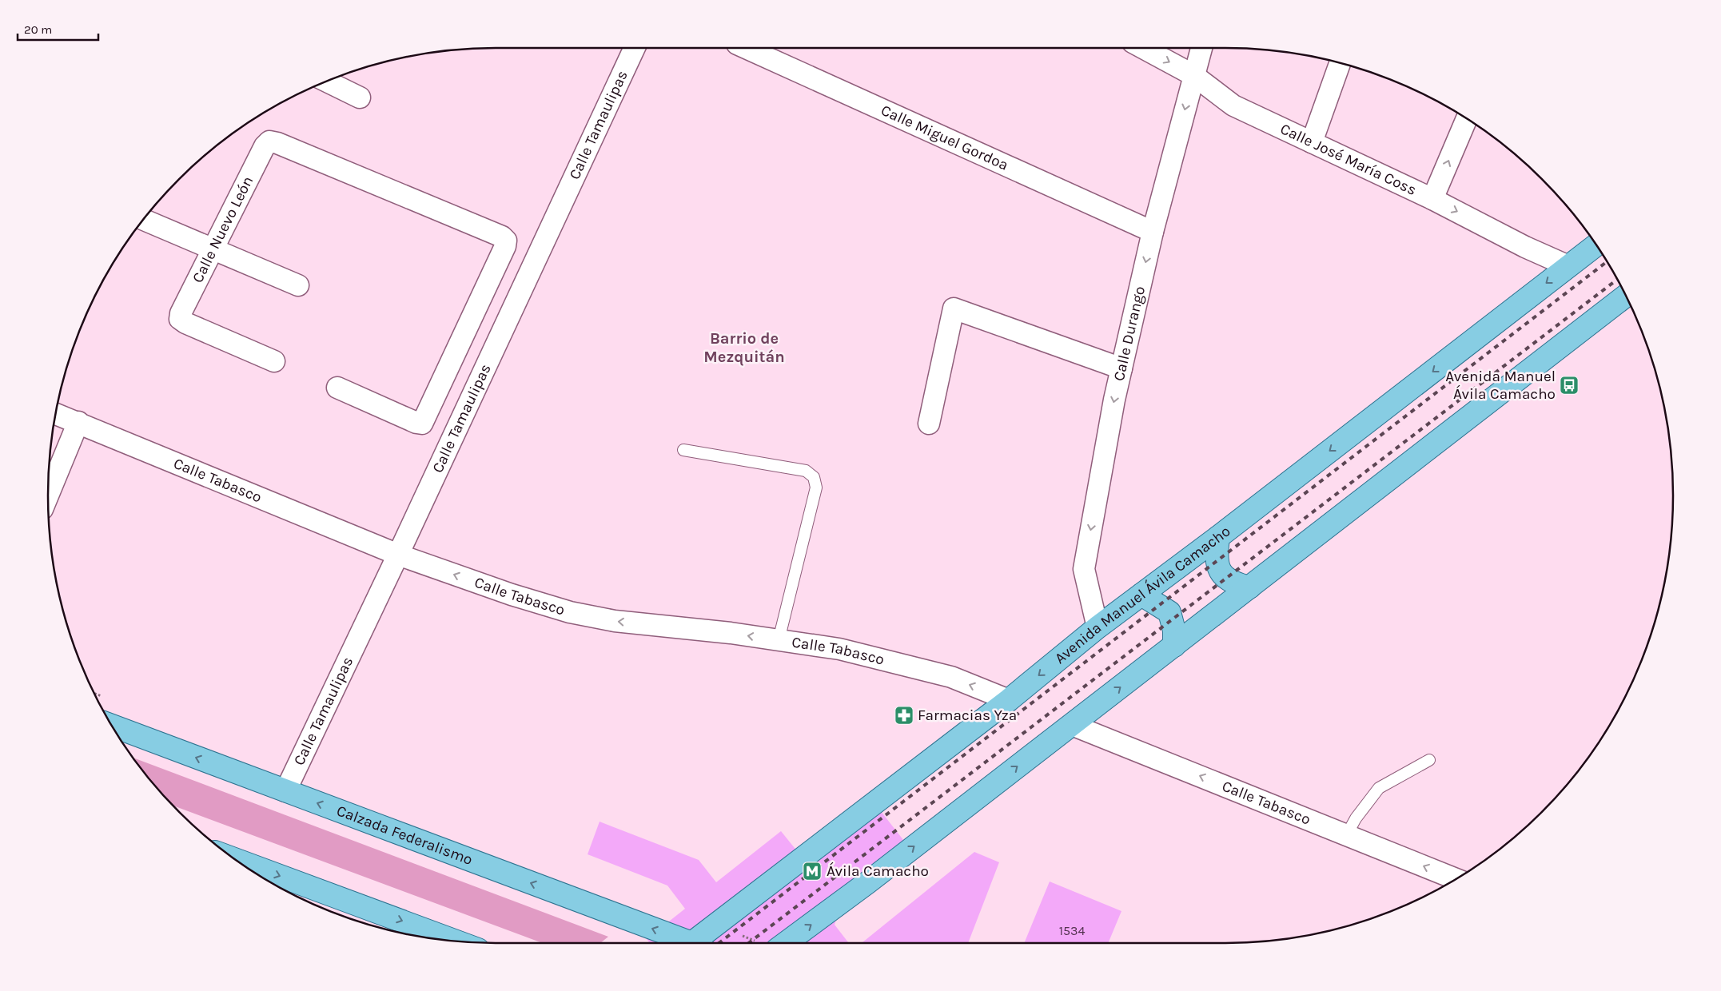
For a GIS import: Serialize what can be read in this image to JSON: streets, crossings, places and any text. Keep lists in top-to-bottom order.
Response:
{
  "streets": {
    "main road": ["Avenida Manuel Ávila Camacho", "Calzada Federalismo"],
    "street": [
      "Calle Tamaulipas",
      "Calle Miguel Gordoa",
      "Calle José María Coss",
      "Calle Nuevo León",
      "Calle Durango",
      "Calle Tabasco"
    ]
  },
  "crossings": [
    ["Calle Tamaulipas", "Calle Tabasco"],
    ["Calle Tamaulipas", "Calzada Federalismo"],
    ["Calle Miguel Gordoa", "Calle Durango"],
    ["Calle José María Coss", "Calle Durango"],
    ["Calle José María Coss", "Avenida Manuel Ávila Camacho"],
    ["Calle Durango", "Avenida Manuel Ávila Camacho"],
    ["Calle Tabasco", "Avenida Manuel Ávila Camacho"]
  ],
  "one_way": ["Calle José María Coss", "Calle Durango", "Calle Tabasco"],
  "districts": ["Barrio de Mezquitán"],
  "places": {
    "bus stop": ["Avenida Manuel Ávila Camacho"],
    "pharmacy": ["Farmacias Yza"],
    "metro station": ["Ávila Camacho"]
  },
  "house_numbers": ["1534"],
  "scale_bar": "20 m"
}
